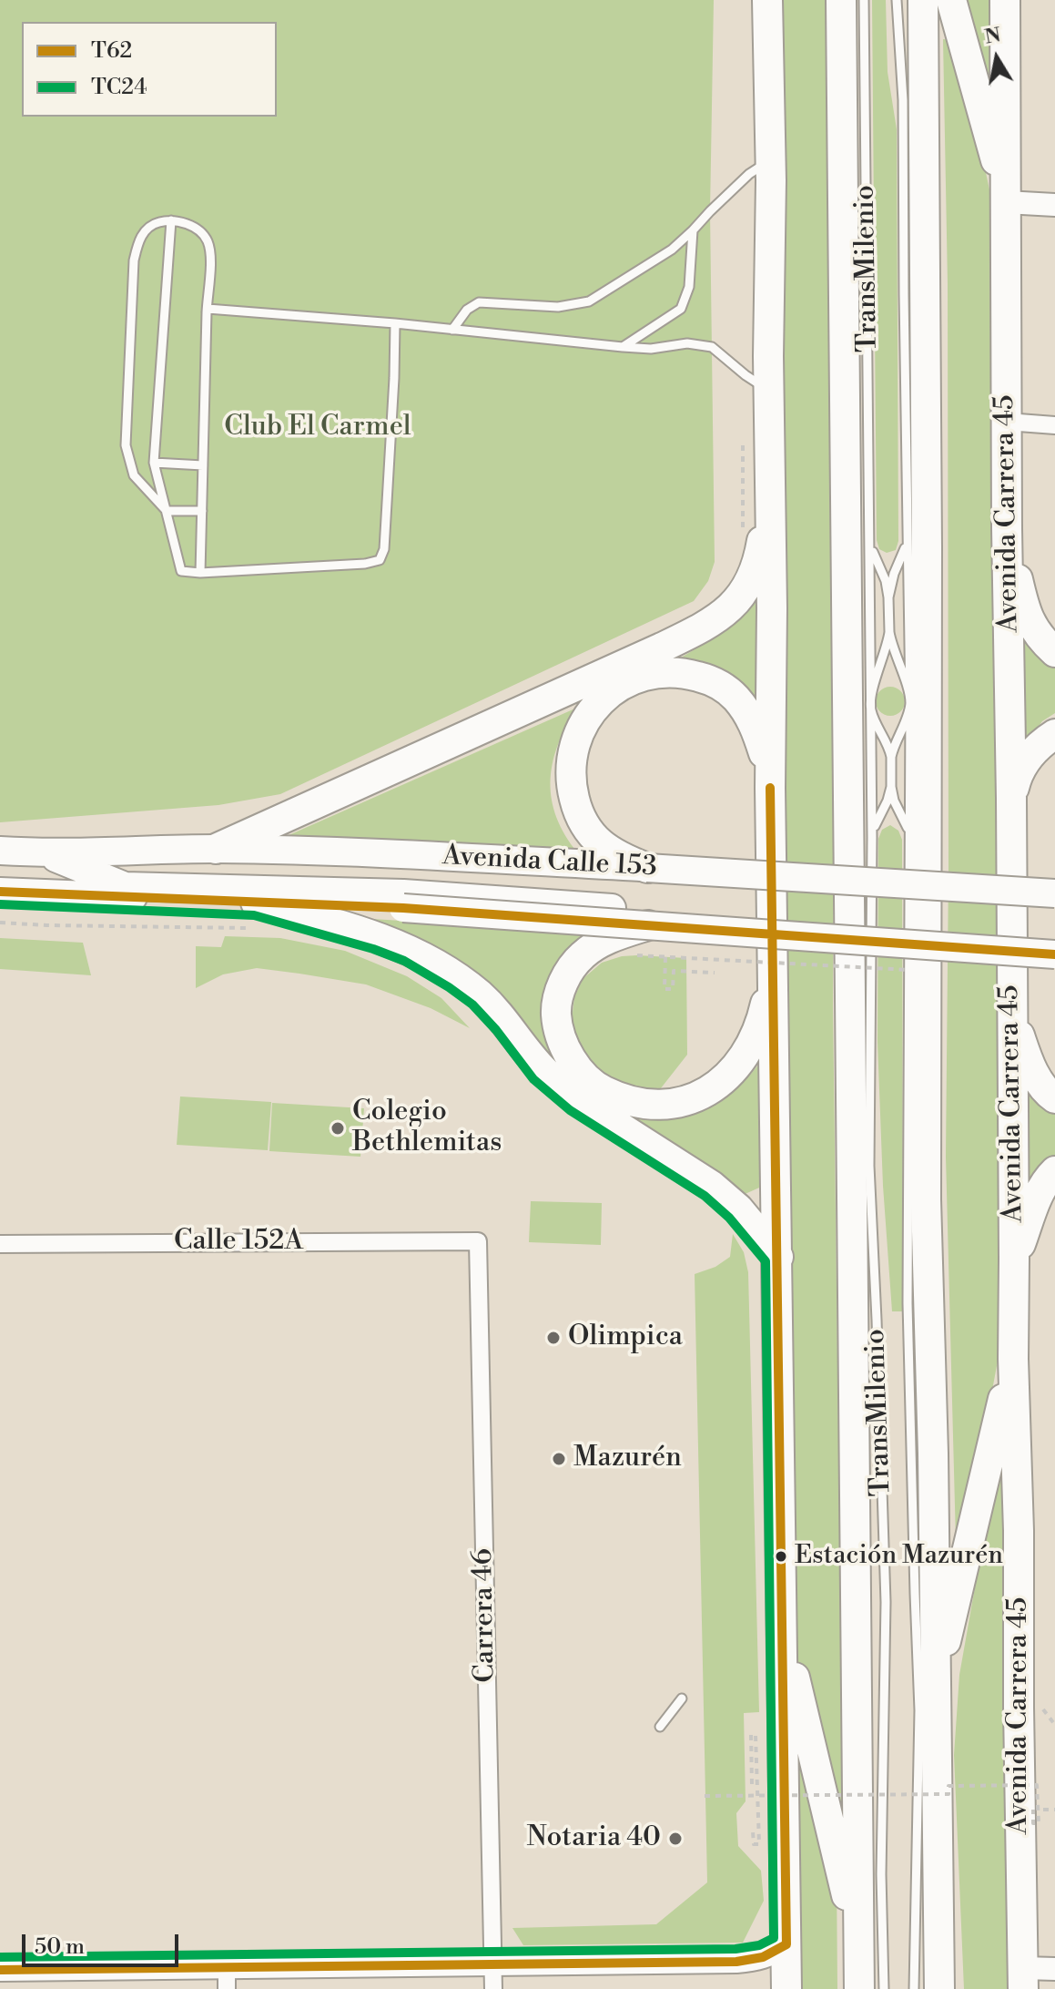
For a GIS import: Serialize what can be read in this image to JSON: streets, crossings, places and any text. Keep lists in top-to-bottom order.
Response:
{
  "streets": {
    "highway": ["Avenida Carrera 45"],
    "main road": ["Avenida Calle 153"],
    "street": ["Calle 152A", "Carrera 46"],
    "lane": ["TransMilenio"]
  },
  "crossings": [
    ["Calle 152A", "Carrera 46"]
  ],
  "parks": ["Club El Carmel"],
  "places": [
    "Colegio Bethlemitas",
    "Olimpica",
    "Mazurén",
    "Estación Mazurén",
    "Notaria 40"
  ],
  "lines": ["transit line T62", "transit line TC24"],
  "legend": ["T62", "TC24"],
  "scale_bar": "50 m",
  "north": "top"
}
